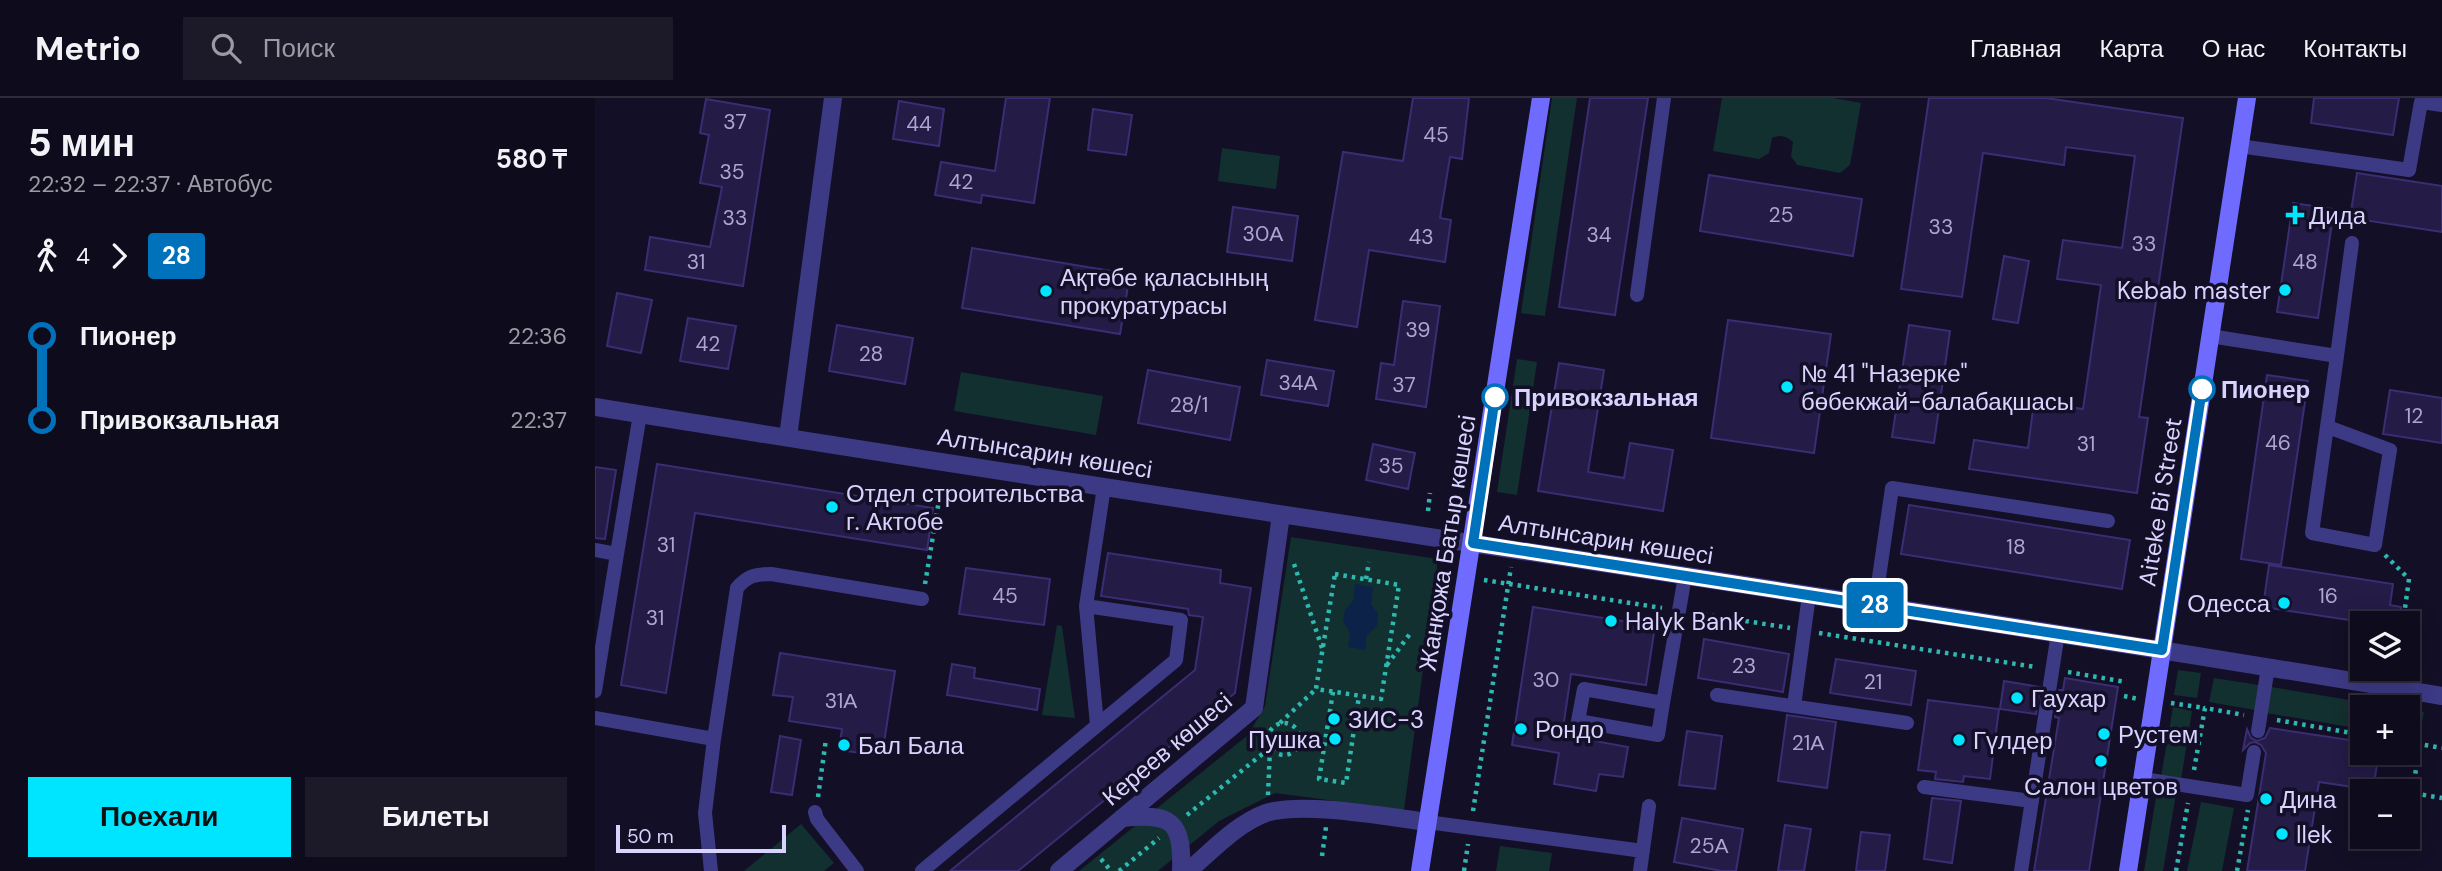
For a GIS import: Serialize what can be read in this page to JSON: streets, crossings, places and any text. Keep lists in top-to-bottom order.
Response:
{
  "streets": {
    "street": [
      "Алтынсарин көшесі",
      "Aiteke Bi Street",
      "Жанқожа Батыр көшесі",
      "Кереев көшесі"
    ]
  },
  "crossings": [
    ["Алтынсарин көшесі", "Aiteke Bi Street"],
    ["Алтынсарин көшесі", "Жанқожа Батыр көшесі"],
    ["Алтынсарин көшесі", "Кереев көшесі"]
  ],
  "places": {
    "health": ["Дида"],
    "other": [
      "Kebab master",
      "Ақтөбе қаласының прокуратурасы",
      "№ 41 \"Назерке\" бөбекжай-балабақшасы",
      "Пионер",
      "Привокзальная",
      "Отдел строительства г. Актобе",
      "Одесса",
      "Halyk Bank",
      "Гаухар",
      "ЗИС-3",
      "Рондо",
      "Рустем",
      "Пушка",
      "Гүлдер",
      "Бал Бала",
      "Салон цветов",
      "Дина",
      "Ilek"
    ]
  },
  "lines": ["bus line 28"],
  "house_numbers": [
    "37",
    "44",
    "45",
    "35",
    "42",
    "25",
    "33",
    "33",
    "30А",
    "34",
    "43",
    "33",
    "31",
    "48",
    "39",
    "42",
    "28",
    "34А",
    "37",
    "28/1",
    "12",
    "46",
    "31",
    "35",
    "31",
    "18",
    "45",
    "16",
    "31",
    "23",
    "30",
    "21",
    "31А",
    "21А",
    "25А"
  ],
  "scale_bar": "50 m",
  "page": {
    "header": "Metrio",
    "search": "Поиск",
    "nav": [
      "Главная",
      "Карта",
      "О нас",
      "Контакты"
    ],
    "heading": ["5 мин", "22:32 – 22:37 · Автобус", "580 ₸"],
    "on_map": "28",
    "legs": ["4", "28"],
    "list": [
      {
        "name": "Пионер",
        "value": "22:36"
      },
      {
        "name": "Привокзальная",
        "value": "22:37"
      }
    ],
    "map_buttons": ["+", "−"],
    "buttons": ["Поехали", "Билеты"],
    "scale": "50 m"
  }
}
